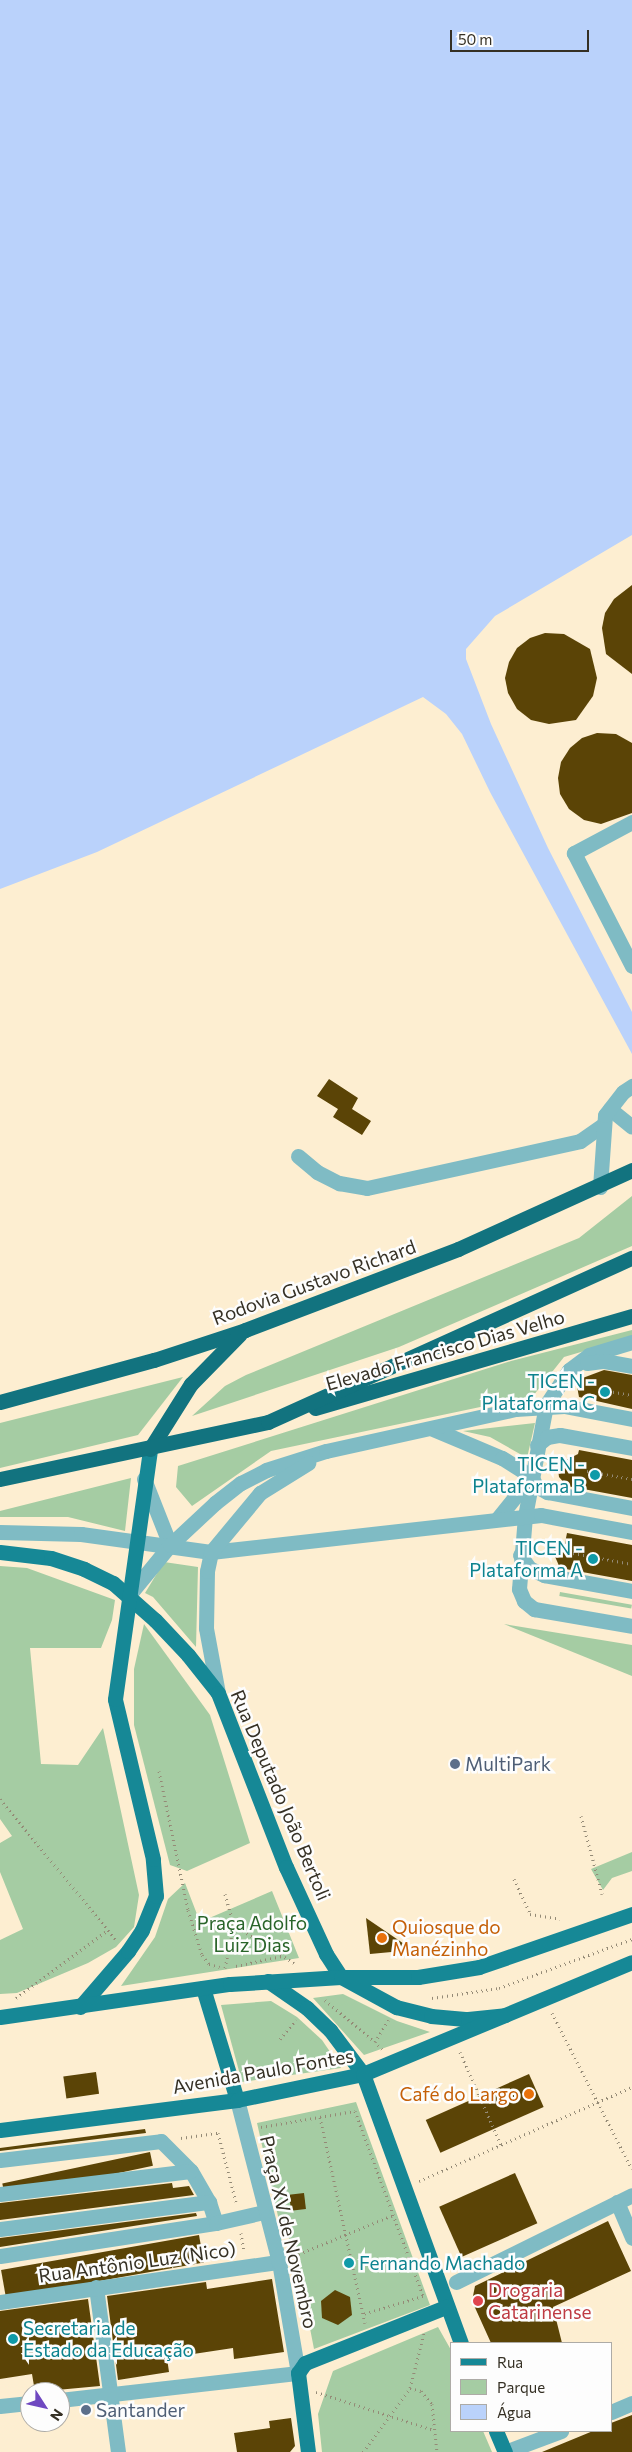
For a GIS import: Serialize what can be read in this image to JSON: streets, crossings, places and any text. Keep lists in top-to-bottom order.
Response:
{
  "streets": {
    "highway": ["Rodovia Gustavo Richard", "Elevado Francisco Dias Velho"],
    "main road": ["Rua Deputado João Bertoli", "Avenida Paulo Fontes", "Praça XV de Novembro"],
    "street": ["Rua Antônio Luz (Nico)"]
  },
  "crossings": [
    ["Avenida Paulo Fontes", "Praça XV de Novembro"],
    ["Praça XV de Novembro", "Rua Antônio Luz (Nico)"]
  ],
  "parks": ["Praça Adolfo Luiz Dias"],
  "places": [
    "TICEN - Plataforma C",
    "TICEN - Plataforma B",
    "TICEN - Plataforma A",
    "MultiPark",
    "Quiosque do Manézinho",
    "Café do Largo",
    "Fernando Machado",
    "Drogaria Catarinense",
    "Secretaria de Estado da Educação",
    "Santander"
  ],
  "legend": ["Rua", "Parque", "Água"],
  "scale_bar": "50 m",
  "north": "bottom right"
}
